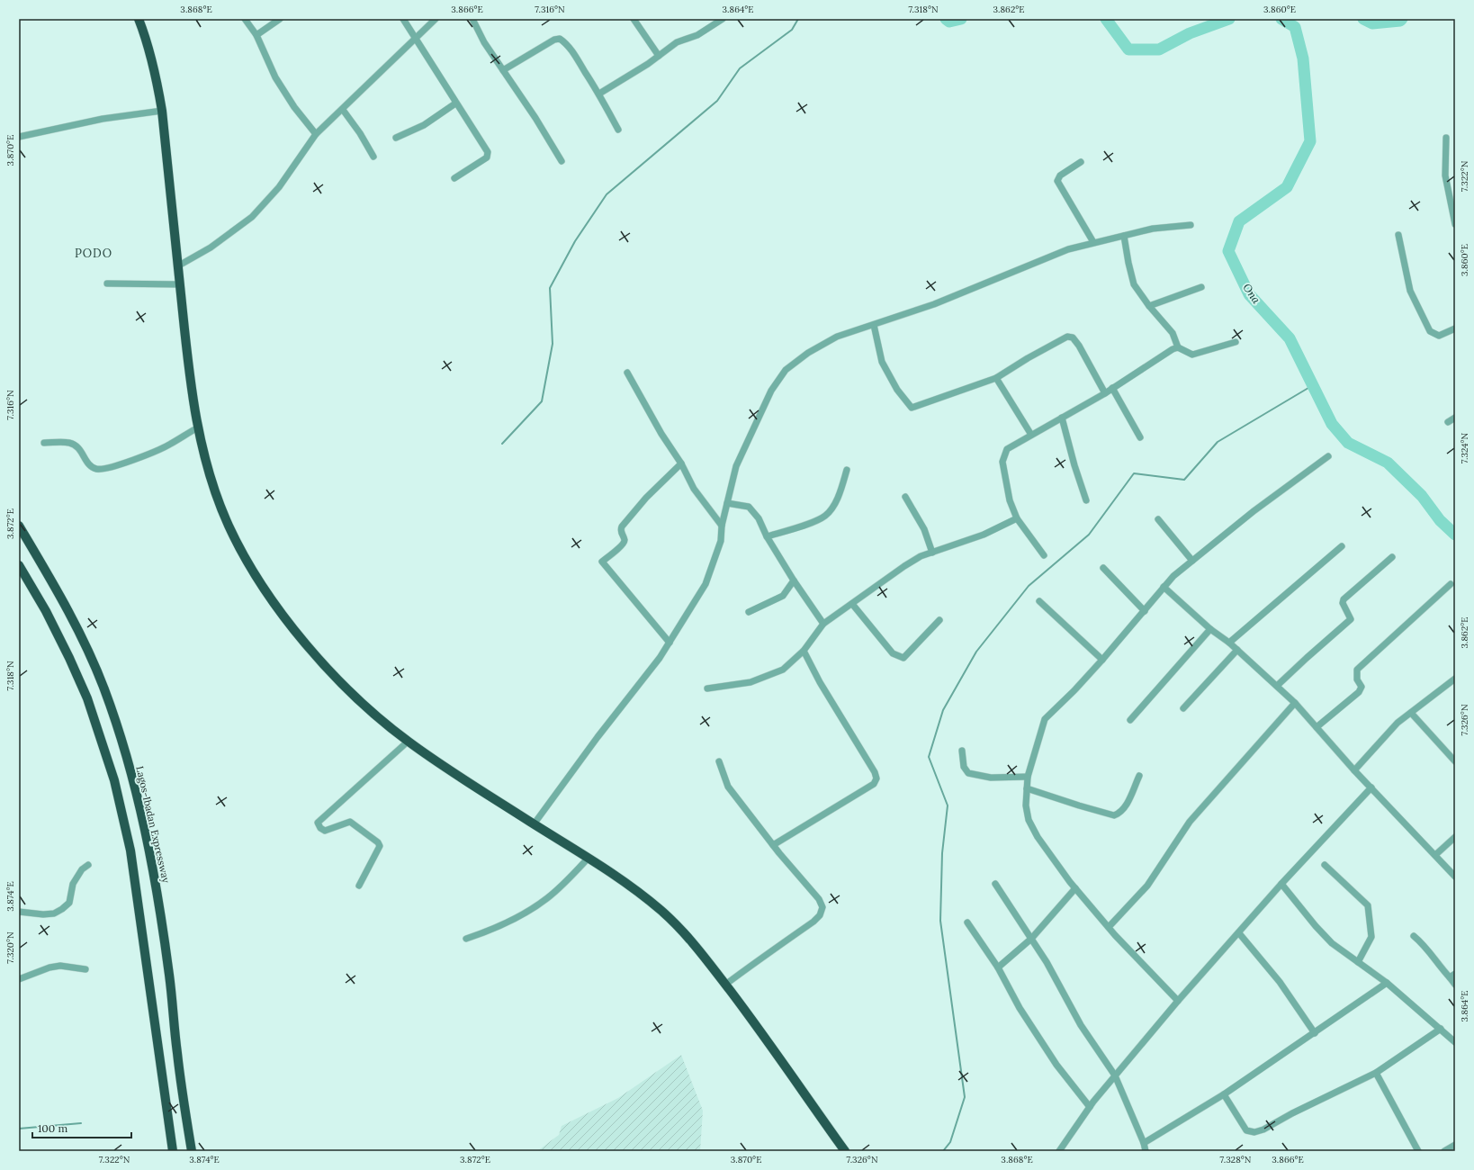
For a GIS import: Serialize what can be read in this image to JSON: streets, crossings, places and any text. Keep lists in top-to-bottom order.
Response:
{
  "streets": {
    "highway": ["Lagos-Ibadan Expressway"]
  },
  "districts": ["PODO"],
  "water": ["Ona"],
  "scale_bar": "100 m",
  "coordinates": [
    "3.868°E",
    "3.866°E",
    "7.316°N",
    "3.864°E",
    "7.318°N",
    "3.862°E",
    "3.860°E",
    "3.870°E",
    "7.322°N",
    "7.324°N",
    "3.872°E",
    "7.326°N",
    "3.874°E",
    "7.320°N",
    "7.328°N"
  ]
}
